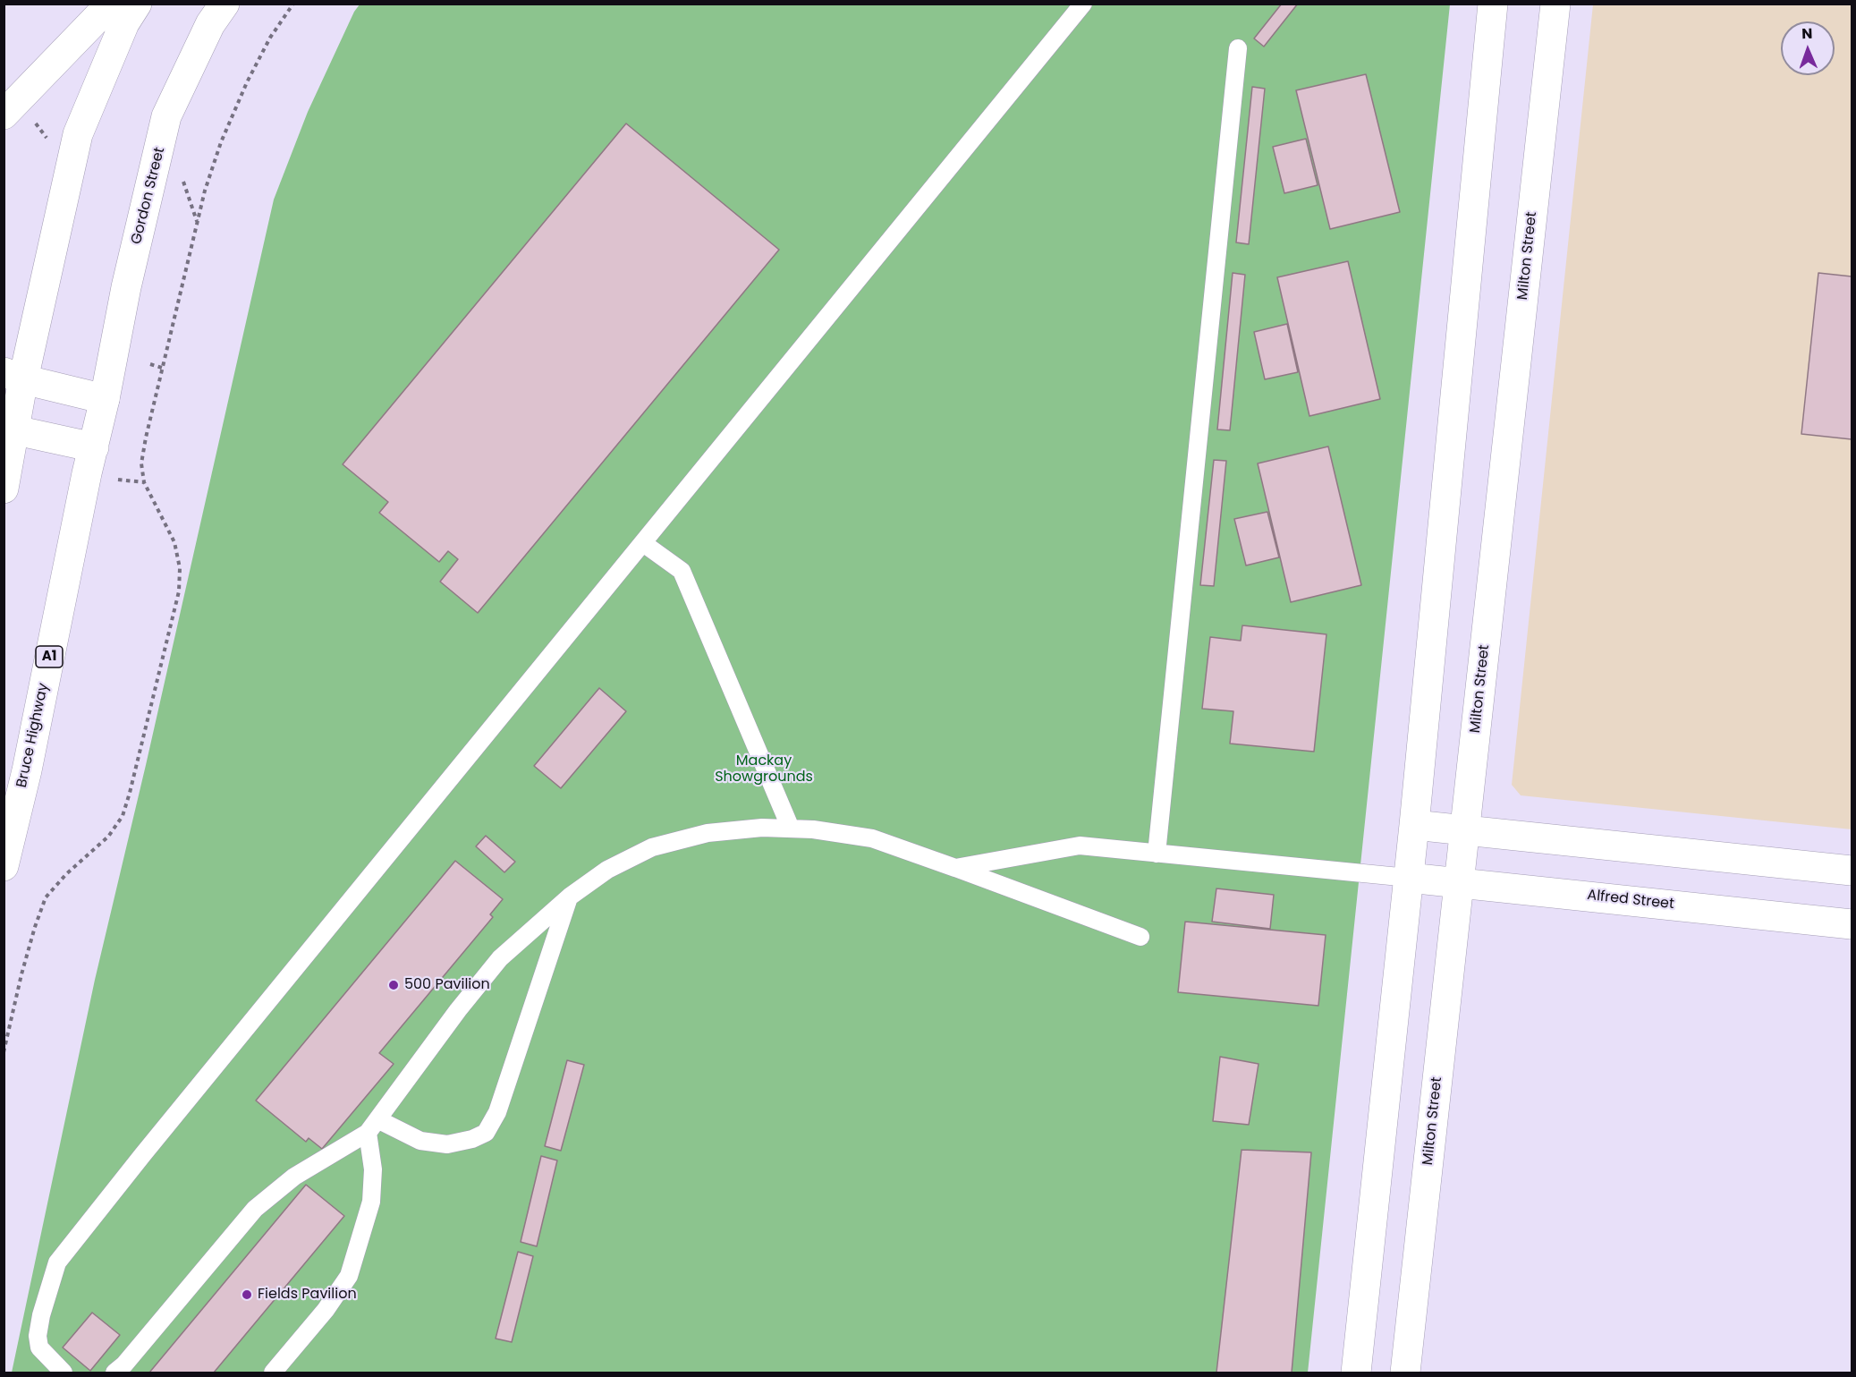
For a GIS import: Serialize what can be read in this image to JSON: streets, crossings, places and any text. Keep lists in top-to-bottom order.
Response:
{
  "streets": {
    "main road": [
      "Gordon Street",
      "Milton Street",
      "A1",
      "Bruce Highway",
      "Alfred Street"
    ]
  },
  "crossings": [
    ["Gordon Street", "Bruce Highway"],
    ["Milton Street", "Alfred Street"]
  ],
  "parks": ["Mackay Showgrounds"],
  "places": ["500 Pavilion", "Fields Pavilion"],
  "north": "top"
}
